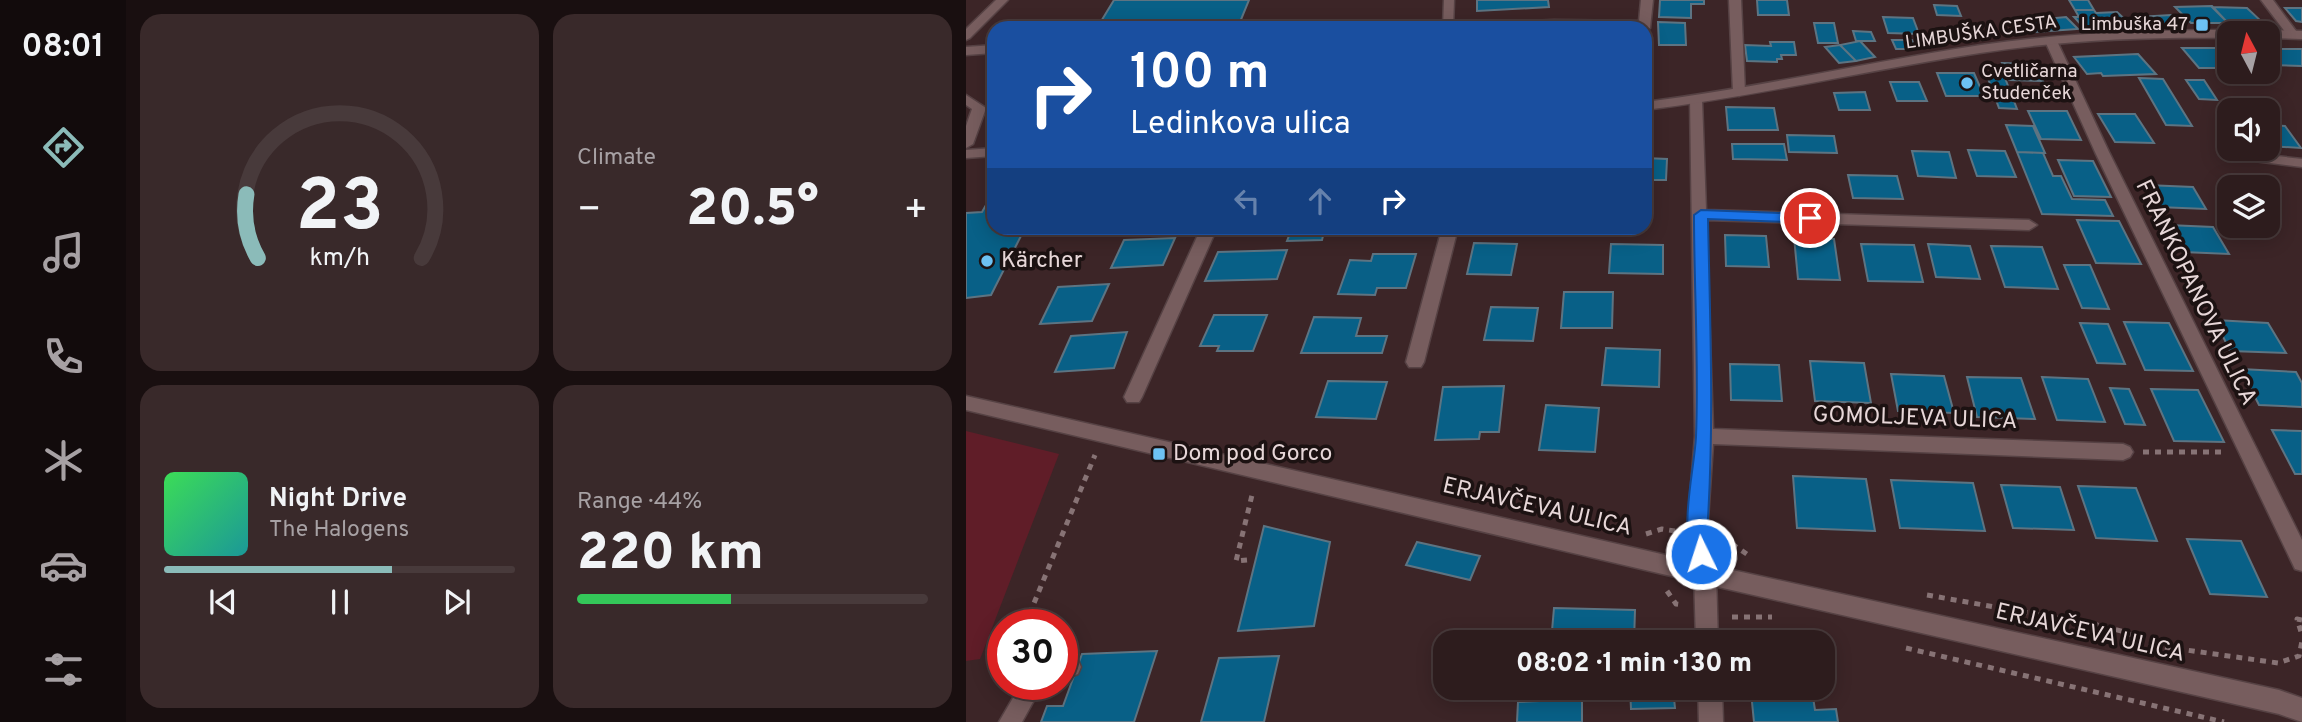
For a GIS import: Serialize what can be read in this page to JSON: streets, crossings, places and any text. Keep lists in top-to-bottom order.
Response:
{
  "streets": {
    "street": [
      "LIMBUŠKA CESTA",
      "FRANKOPANOVA ULICA",
      "GOMOLJEVA ULICA",
      "ERJAVČEVA ULICA"
    ]
  },
  "crossings": [
    ["LIMBUŠKA CESTA", "FRANKOPANOVA ULICA"]
  ],
  "places": {
    "transit": ["Limbuška 47", "Dom pod Gorco"],
    "other": ["Cvetličarna Studenček", "Kärcher"]
  },
  "north": "top",
  "page": {
    "tabs": "08:01",
    "tile": [
      "Climate",
      ["Range · 44%", "220 km"]
    ],
    "turn": ["100 m", "Ledinkova ulica"],
    "heat": ["−", "20.5°", "+"],
    "song": ["Night Drive", "The Halogens"],
    "limit": "30",
    "trip": "08:02 · 1 min · 130 m",
    "gauge": ["23", "km/h"]
  }
}
